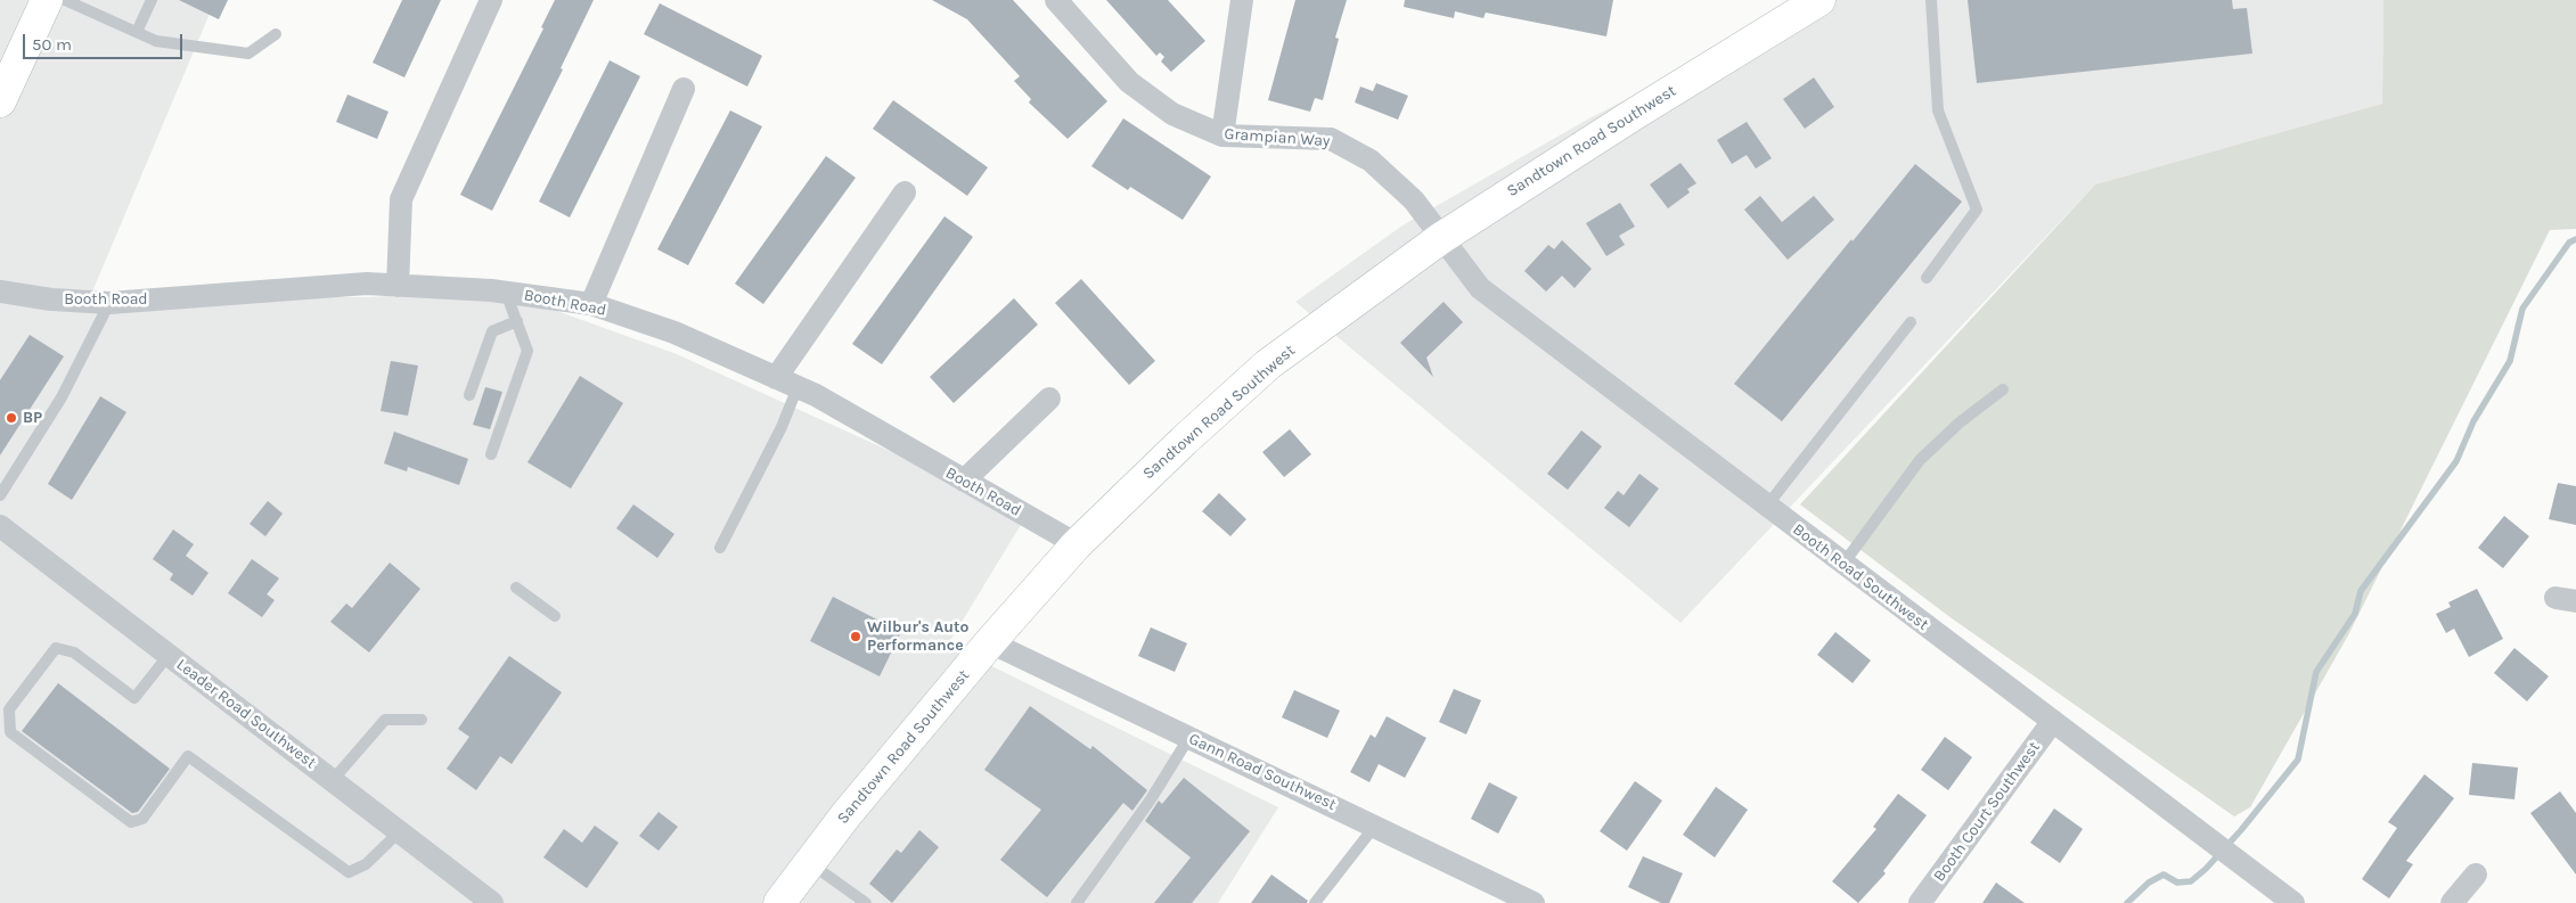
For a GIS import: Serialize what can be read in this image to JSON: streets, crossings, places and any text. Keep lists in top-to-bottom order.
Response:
{
  "streets": {
    "street": [
      "Grampian Way",
      "Sandtown Road Southwest",
      "Booth Road",
      "Booth Road Southwest",
      "Leader Road Southwest",
      "Gann Road Southwest",
      "Booth Court Southwest"
    ]
  },
  "crossings": [
    ["Grampian Way", "Sandtown Road Southwest"],
    ["Grampian Way", "Booth Road Southwest"],
    ["Sandtown Road Southwest", "Booth Road"],
    ["Sandtown Road Southwest", "Booth Road Southwest"],
    ["Sandtown Road Southwest", "Gann Road Southwest"],
    ["Booth Road Southwest", "Booth Court Southwest"]
  ],
  "places": ["BP", "Wilbur's Auto Performance"],
  "scale_bar": "50 m"
}
